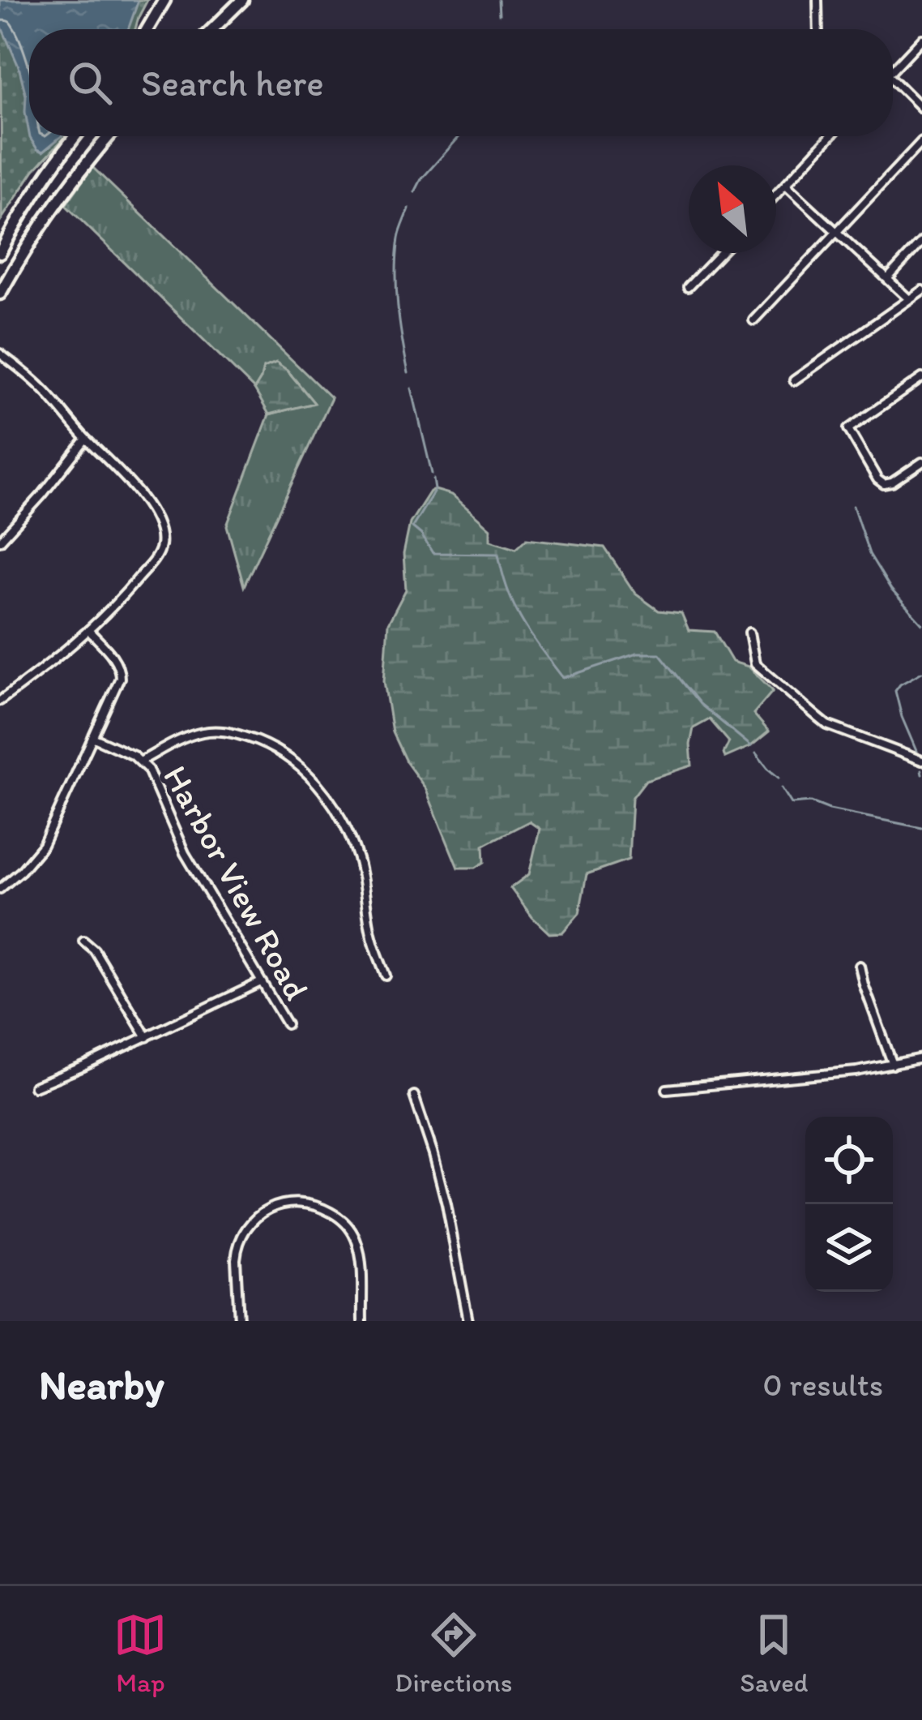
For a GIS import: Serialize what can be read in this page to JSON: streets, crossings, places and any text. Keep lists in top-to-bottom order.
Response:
{
  "streets": {
    "street": ["Harbor View Road"]
  },
  "north": "top left",
  "page": {
    "search": "Search here",
    "heading": ["Nearby", "0 results"],
    "nav": ["Map", "Directions", "Saved"]
  }
}
